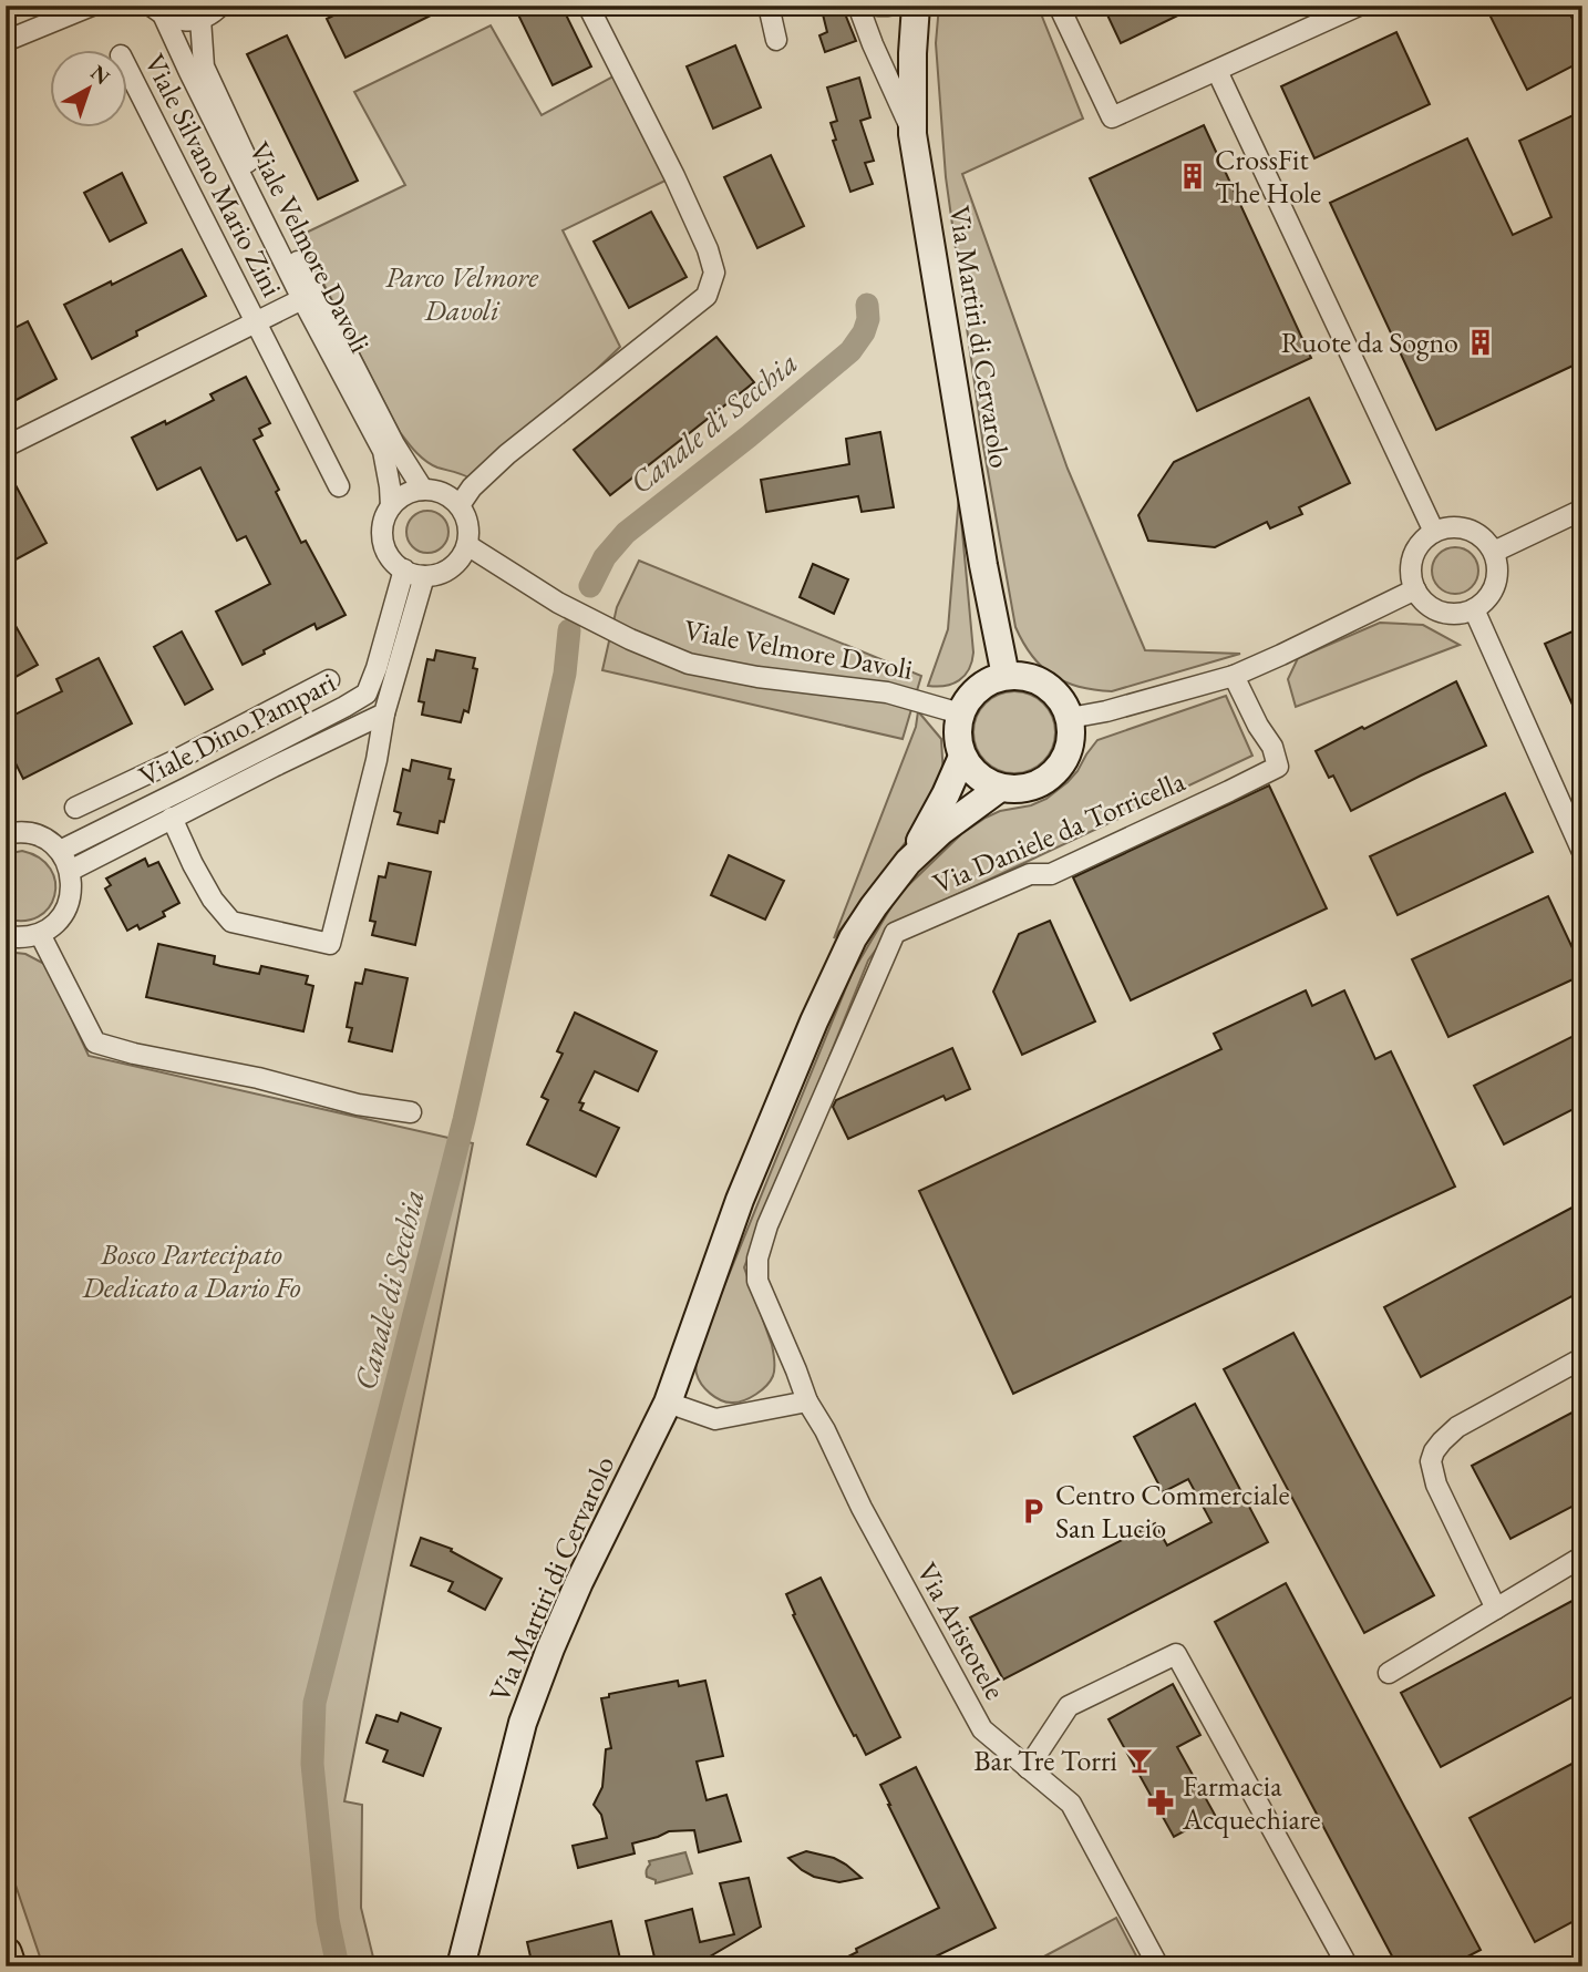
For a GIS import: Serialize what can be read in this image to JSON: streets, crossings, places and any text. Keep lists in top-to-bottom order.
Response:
{
  "streets": {
    "main road": ["Via Martiri di Cervarolo"],
    "street": [
      "Viale Silvano Mario Zini",
      "Viale Velmore Davoli",
      "Viale Dino Pampari",
      "Via Daniele da Torricella",
      "Via Aristotele"
    ]
  },
  "crossings": [
    ["Viale Silvano Mario Zini", "Viale Velmore Davoli"],
    ["Viale Velmore Davoli", "Via Martiri di Cervarolo"],
    ["Viale Velmore Davoli", "Viale Dino Pampari"],
    ["Via Daniele da Torricella", "Via Aristotele"]
  ],
  "water": ["Canale di Secchia"],
  "parks": ["Parco Velmore Davoli", "Bosco Partecipato Dedicato a Dario Fo"],
  "places": {
    "building": ["CrossFit The Hole", "Ruote da Sogno"],
    "parking": ["Centro Commerciale San Lucio"],
    "bar": ["Bar Tre Torri"],
    "pharmacy": ["Farmacia Acquechiare"]
  },
  "north": "top right"
}
